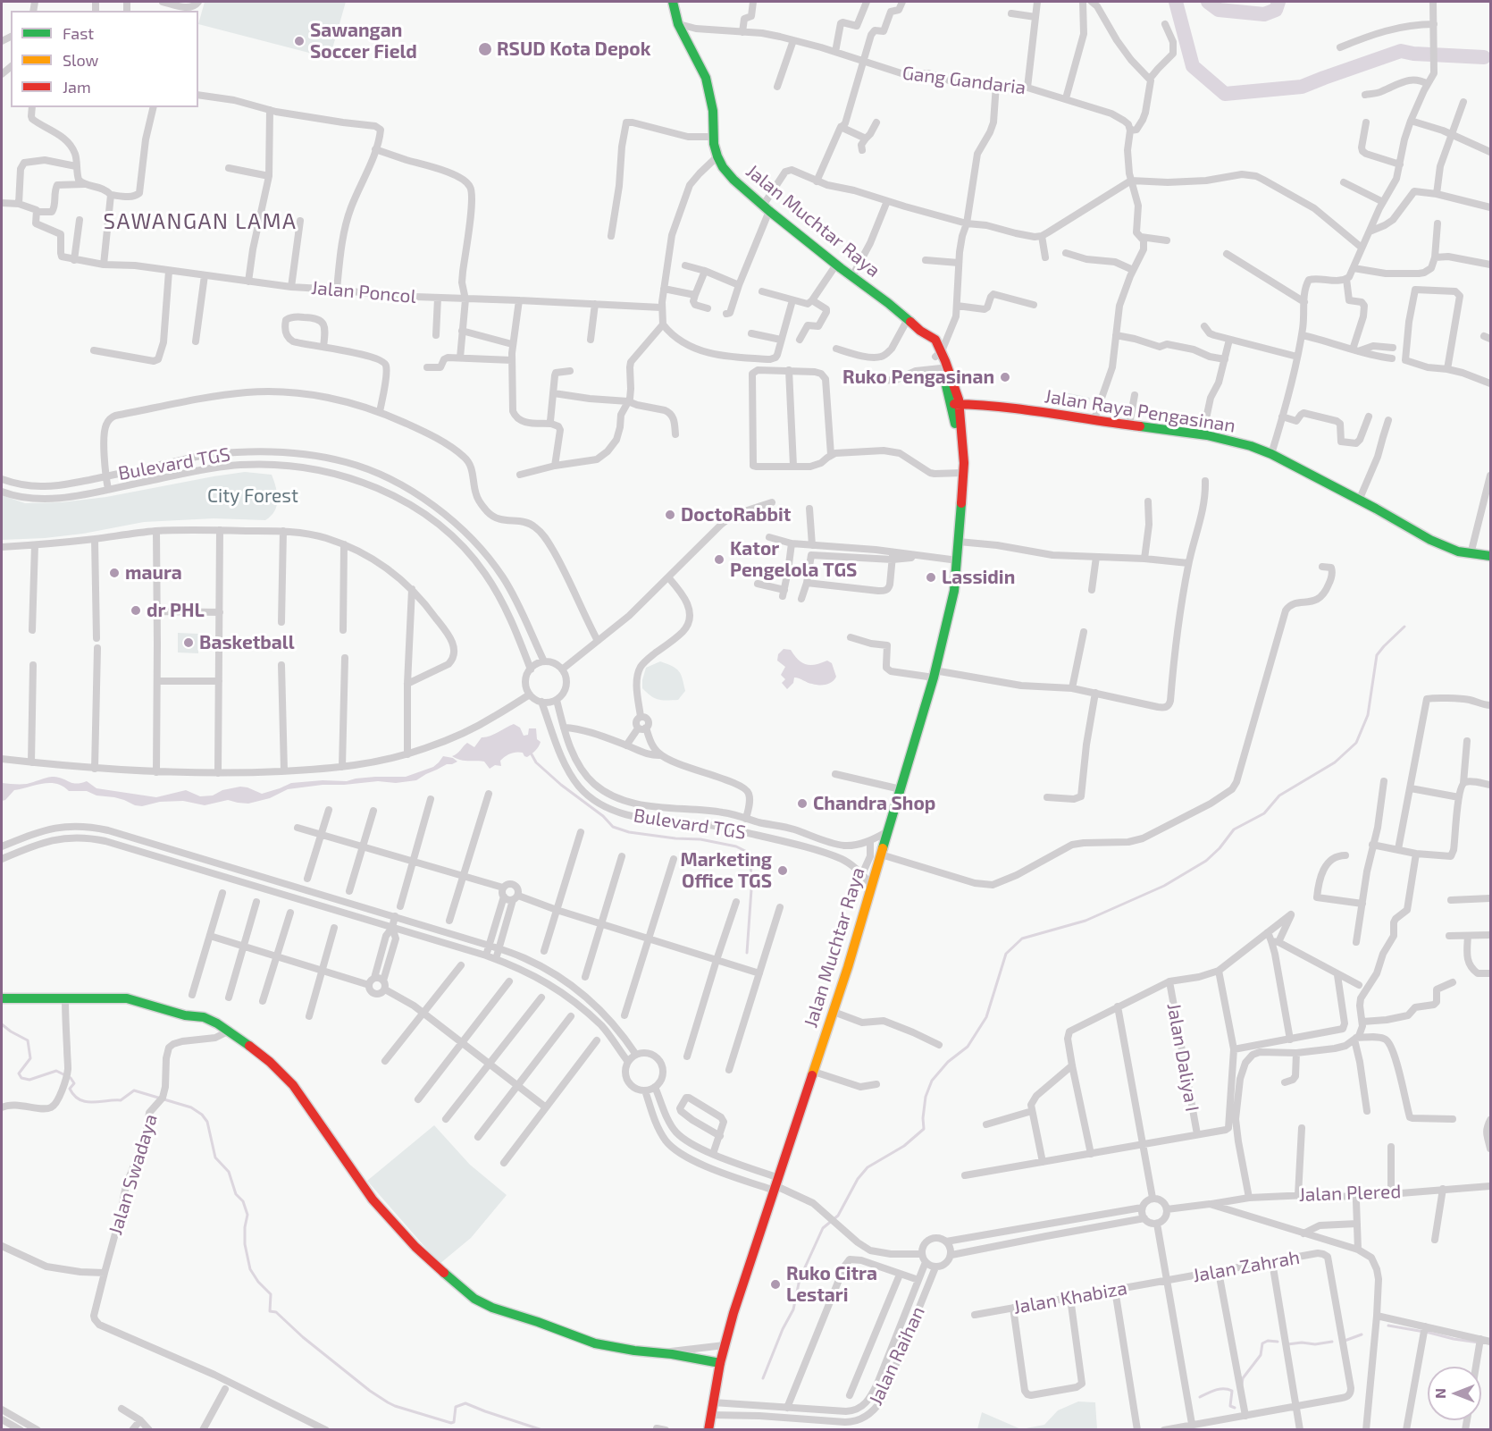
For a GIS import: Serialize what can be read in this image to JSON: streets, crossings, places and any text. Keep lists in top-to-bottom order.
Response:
{
  "streets": {
    "main road": ["Jalan Muchtar Raya", "Jalan Raya Pengasinan"],
    "street": [
      "Gang Gandaria",
      "Jalan Poncol",
      "Bulevard TGS",
      "Jalan Daliya I",
      "Jalan Swadaya",
      "Jalan Plered",
      "Jalan Zahrah",
      "Jalan Khabiza",
      "Jalan Raihan"
    ]
  },
  "crossings": [
    ["Gang Gandaria", "Jalan Muchtar Raya"],
    ["Jalan Muchtar Raya", "Jalan Raya Pengasinan"],
    ["Jalan Muchtar Raya", "Bulevard TGS"],
    ["Jalan Muchtar Raya", "Jalan Raihan"],
    ["Jalan Zahrah", "Jalan Khabiza"]
  ],
  "districts": ["SAWANGAN LAMA"],
  "parks": ["City Forest"],
  "places": [
    "Sawangan Soccer Field",
    "RSUD Kota Depok",
    "Ruko Pengasinan",
    "DoctoRabbit",
    "Kator Pengelola TGS",
    "maura",
    "Lassidin",
    "dr PHL",
    "Basketball",
    "Chandra Shop",
    "Marketing Office TGS",
    "Ruko Citra Lestari"
  ],
  "legend": ["Fast", "Slow", "Jam"],
  "north": "left"
}
